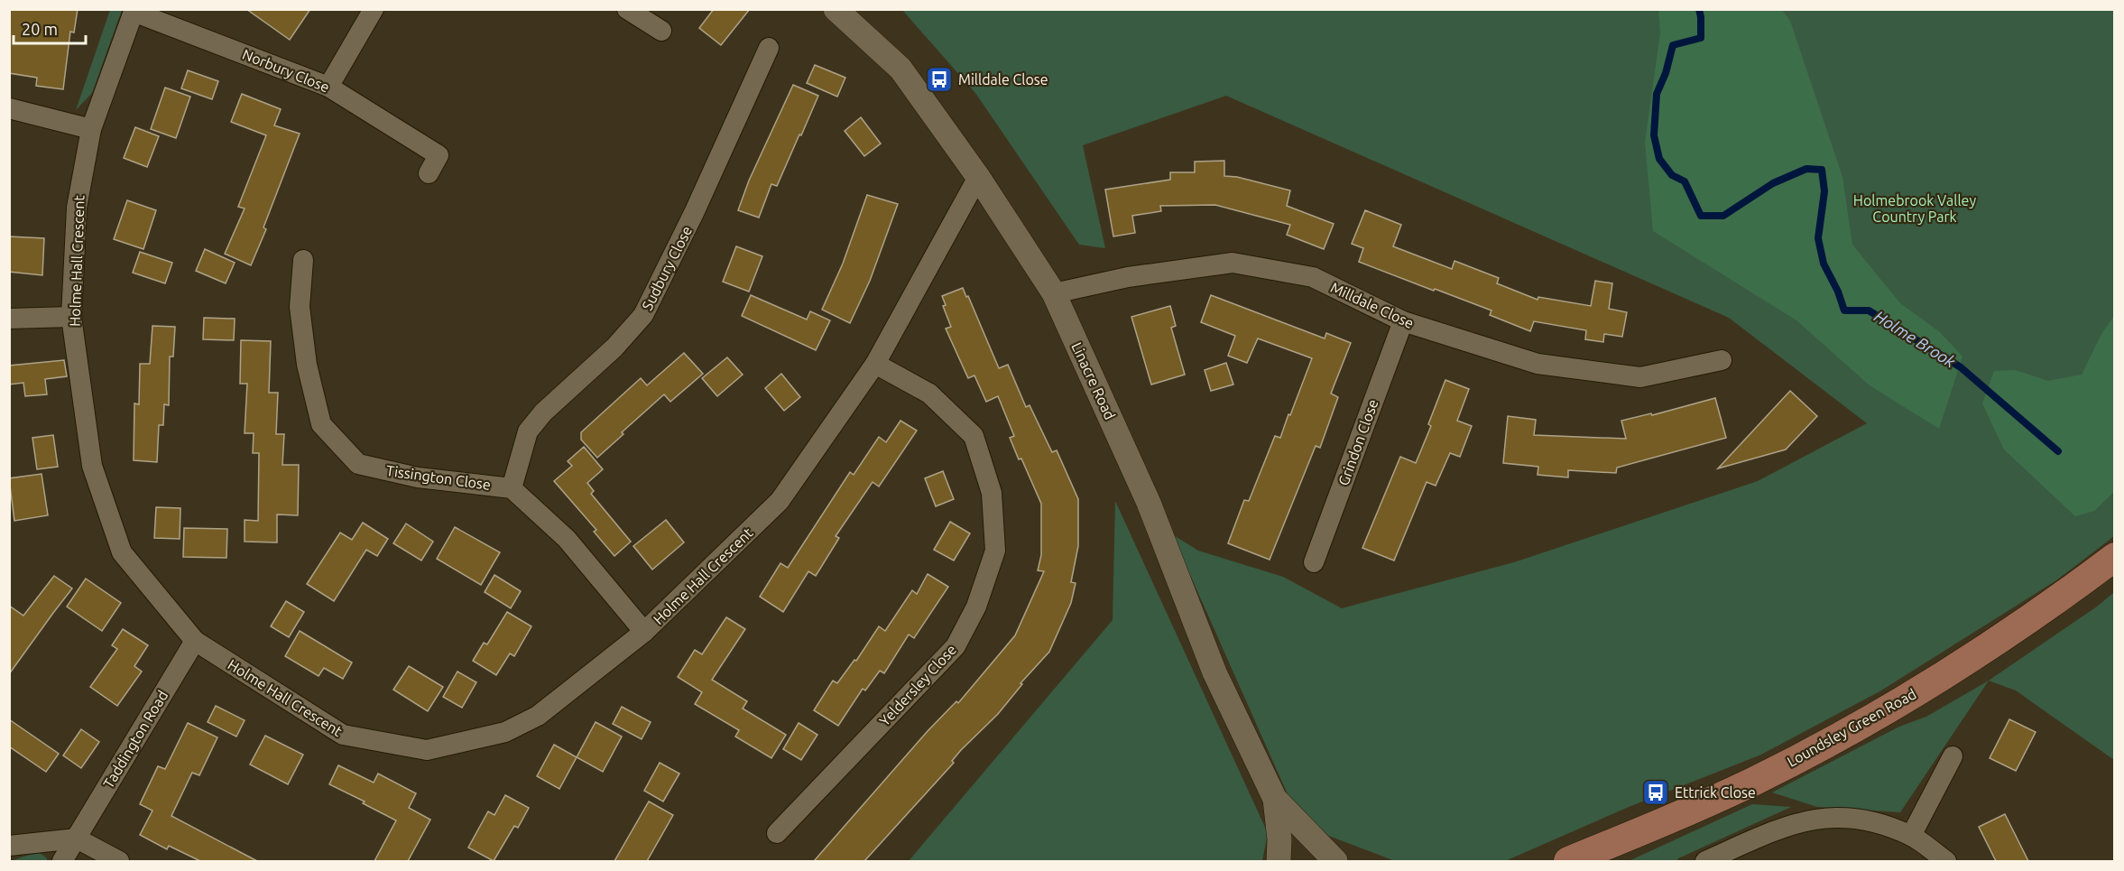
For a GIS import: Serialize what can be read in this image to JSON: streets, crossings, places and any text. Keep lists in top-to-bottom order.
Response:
{
  "streets": {
    "main road": ["Loundsley Green Road"],
    "street": [
      "Norbury Close",
      "Holme Hall Crescent",
      "Sudbury Close",
      "Milldale Close",
      "Linacre Road",
      "Grindon Close",
      "Tissington Close",
      "Yeldersley Close",
      "Taddington Road"
    ]
  },
  "crossings": [
    ["Norbury Close", "Holme Hall Crescent"],
    ["Holme Hall Crescent", "Linacre Road"],
    ["Holme Hall Crescent", "Tissington Close"],
    ["Holme Hall Crescent", "Yeldersley Close"],
    ["Holme Hall Crescent", "Taddington Road"],
    ["Sudbury Close", "Tissington Close"],
    ["Milldale Close", "Linacre Road"],
    ["Milldale Close", "Grindon Close"]
  ],
  "water": ["Holme Brook"],
  "parks": ["Holmebrook Valley Country Park"],
  "places": {
    "bus stop": ["Milldale Close", "Ettrick Close"]
  },
  "scale_bar": "20 m"
}
